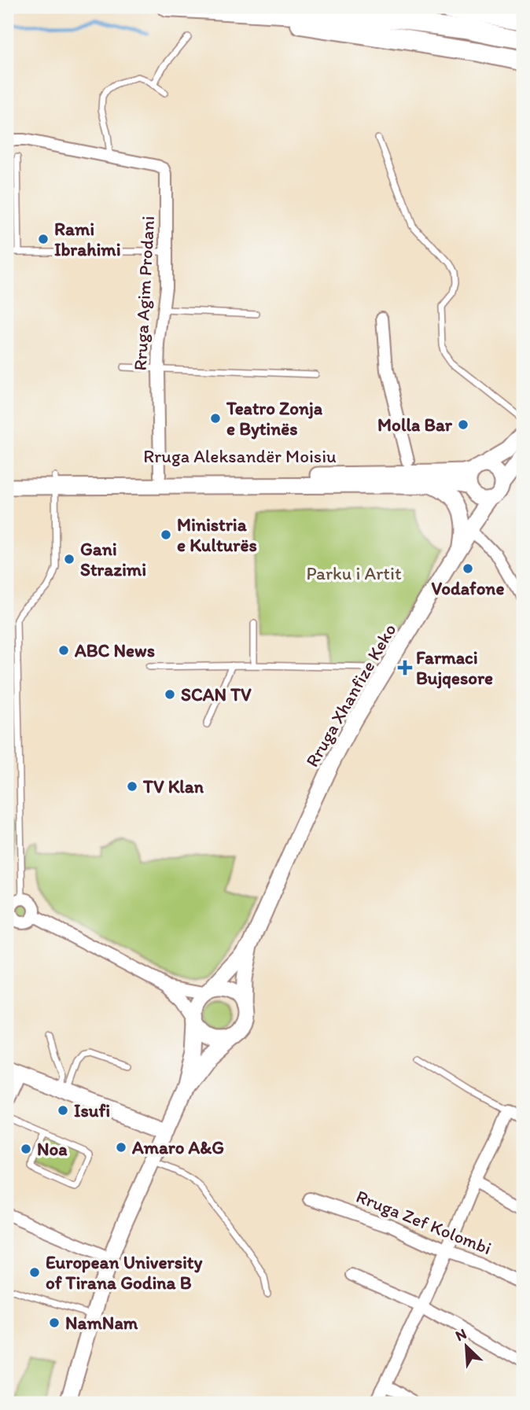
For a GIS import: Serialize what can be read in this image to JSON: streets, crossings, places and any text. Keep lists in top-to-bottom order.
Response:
{
  "streets": {
    "main road": ["Rruga Aleksandër Moisiu", "Rruga Xhanfize Keko"],
    "street": ["Rruga Agim Prodani", "Rruga Zef Kolombi"]
  },
  "crossings": [
    ["Rruga Agim Prodani", "Rruga Aleksandër Moisiu"],
    ["Rruga Aleksandër Moisiu", "Rruga Xhanfize Keko"]
  ],
  "parks": ["Parku i Artit"],
  "places": {
    "other": [
      "Rami Ibrahimi",
      "Teatro Zonja e Bytinës",
      "Molla Bar",
      "Ministria e Kulturës",
      "Gani Strazimi",
      "Vodafone",
      "ABC News",
      "SCAN TV",
      "TV Klan",
      "Isufi",
      "Amaro A&G",
      "Noa",
      "European University of Tirana Godina B",
      "NamNam"
    ],
    "health": ["Farmaci Bujqesore"]
  },
  "north": "top left"
}
